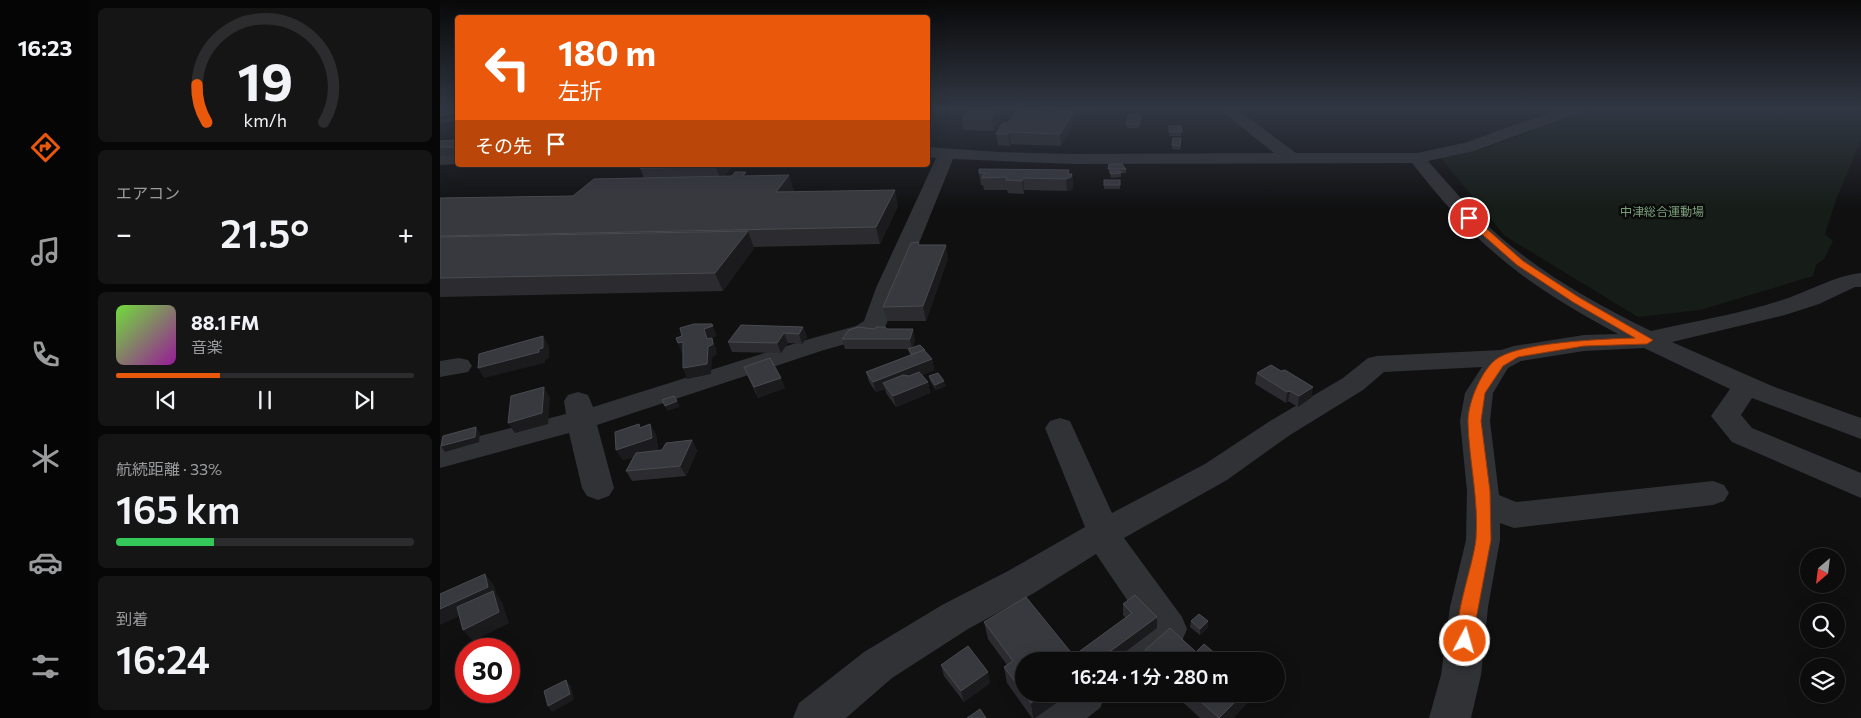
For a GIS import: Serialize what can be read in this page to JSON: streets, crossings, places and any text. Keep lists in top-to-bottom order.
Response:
{
  "parks": ["中津総合運動場"],
  "north": "bottom left",
  "page": {
    "tabs": "16:23",
    "turn": ["180 m", "左折"],
    "then": "その先",
    "tile": [
      "エアコン",
      ["航続距離 · 33%", "165 km"],
      ["到着", "16:24"]
    ],
    "heat": ["−", "21.5°", "+"],
    "song": ["88.1 FM", "音楽"],
    "limit": "30",
    "trip": "16:24 · 1 分 · 280 m",
    "gauge": ["19", "km/h"]
  }
}
